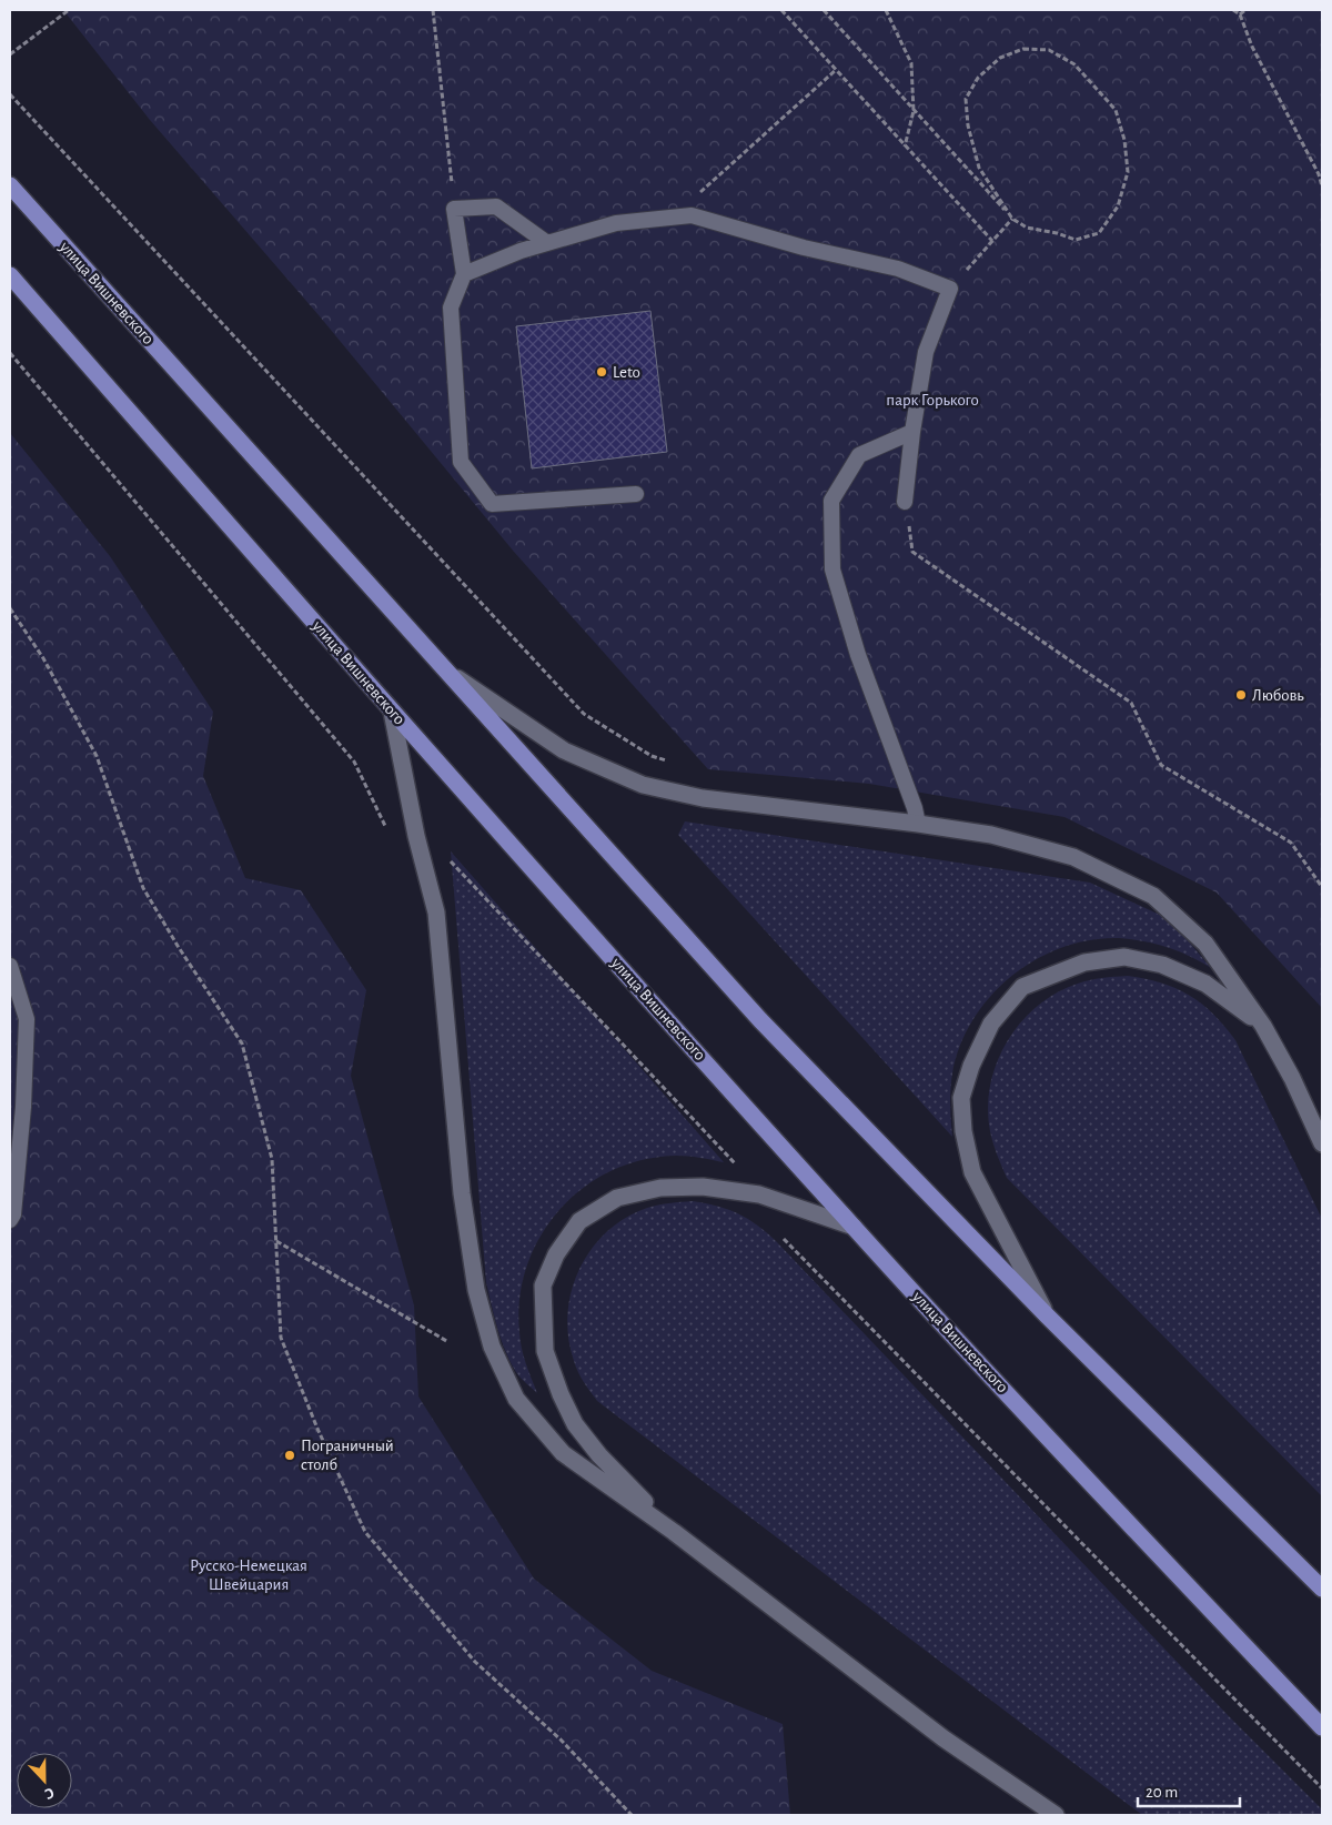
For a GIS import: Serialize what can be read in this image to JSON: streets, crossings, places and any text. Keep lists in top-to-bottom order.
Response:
{
  "streets": {
    "main road": ["улица Вишневского"]
  },
  "parks": ["парк Горького", "Русско-Немецкая Швейцария"],
  "places": ["Leto", "Любовь", "Пограничный столб"],
  "scale_bar": "20 m",
  "north": "bottom"
}
